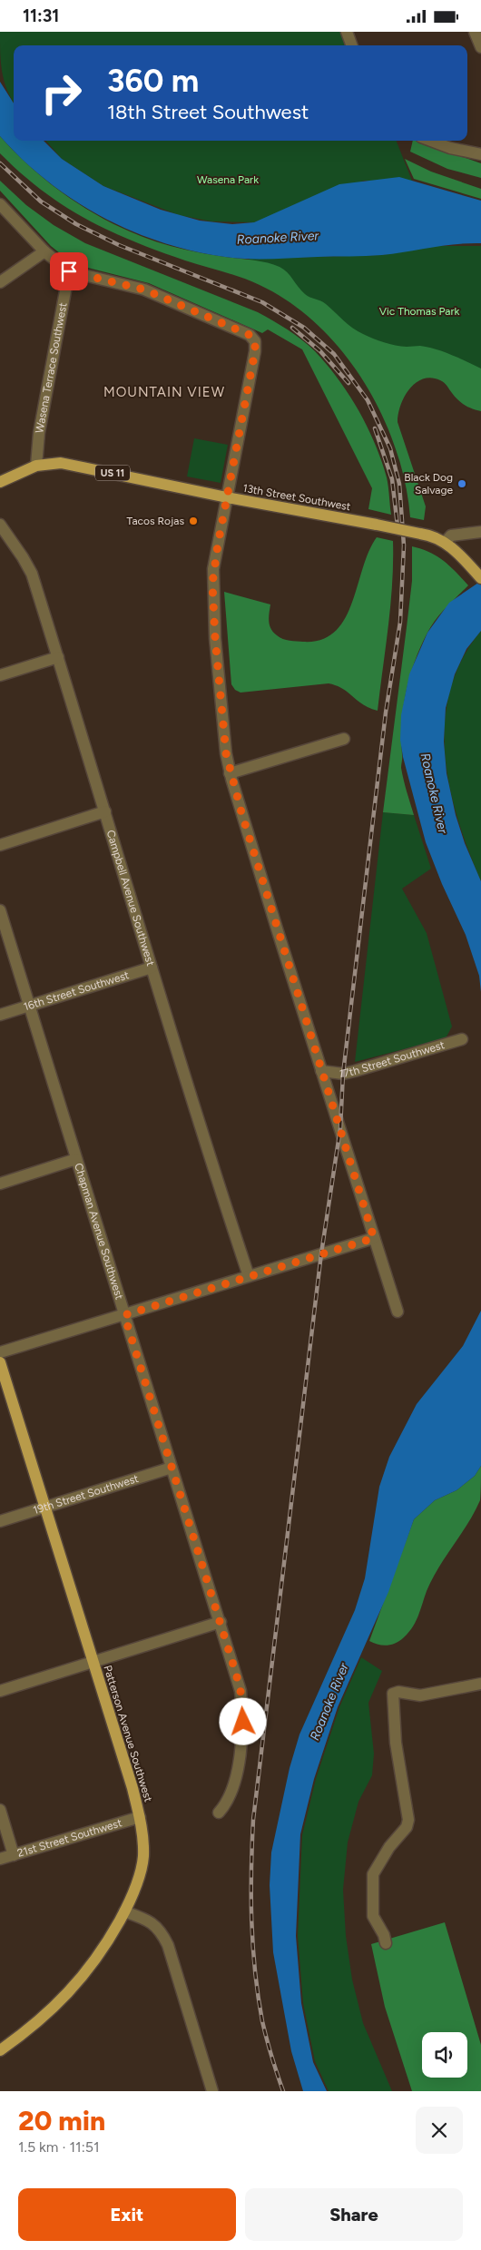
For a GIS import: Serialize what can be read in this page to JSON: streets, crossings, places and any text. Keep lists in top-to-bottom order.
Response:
{
  "streets": {
    "main road": ["US 11", "13th Street Southwest", "Patterson Avenue Southwest"],
    "street": [
      "Wasena Terrace Southwest",
      "Campbell Avenue Southwest",
      "16th Street Southwest",
      "17th Street Southwest",
      "Chapman Avenue Southwest",
      "19th Street Southwest",
      "21st Street Southwest"
    ]
  },
  "crossings": [
    ["Wasena Terrace Southwest", "13th Street Southwest"],
    ["US 11", "13th Street Southwest"],
    ["Campbell Avenue Southwest", "16th Street Southwest"],
    ["16th Street Southwest", "Chapman Avenue Southwest"],
    ["Chapman Avenue Southwest", "19th Street Southwest"],
    ["19th Street Southwest", "Patterson Avenue Southwest"],
    ["Patterson Avenue Southwest", "21st Street Southwest"]
  ],
  "districts": ["MOUNTAIN VIEW"],
  "water": ["Roanoke River"],
  "parks": ["Wasena Park", "Vic Thomas Park"],
  "places": ["Black Dog Salvage", "Tacos Rojas"],
  "page": {
    "status": "11:31",
    "turn": ["360 m", "18th Street Southwest"],
    "heading": ["20 min", "1.5 km · 11:51"],
    "buttons": ["Exit", "Share"]
  }
}
